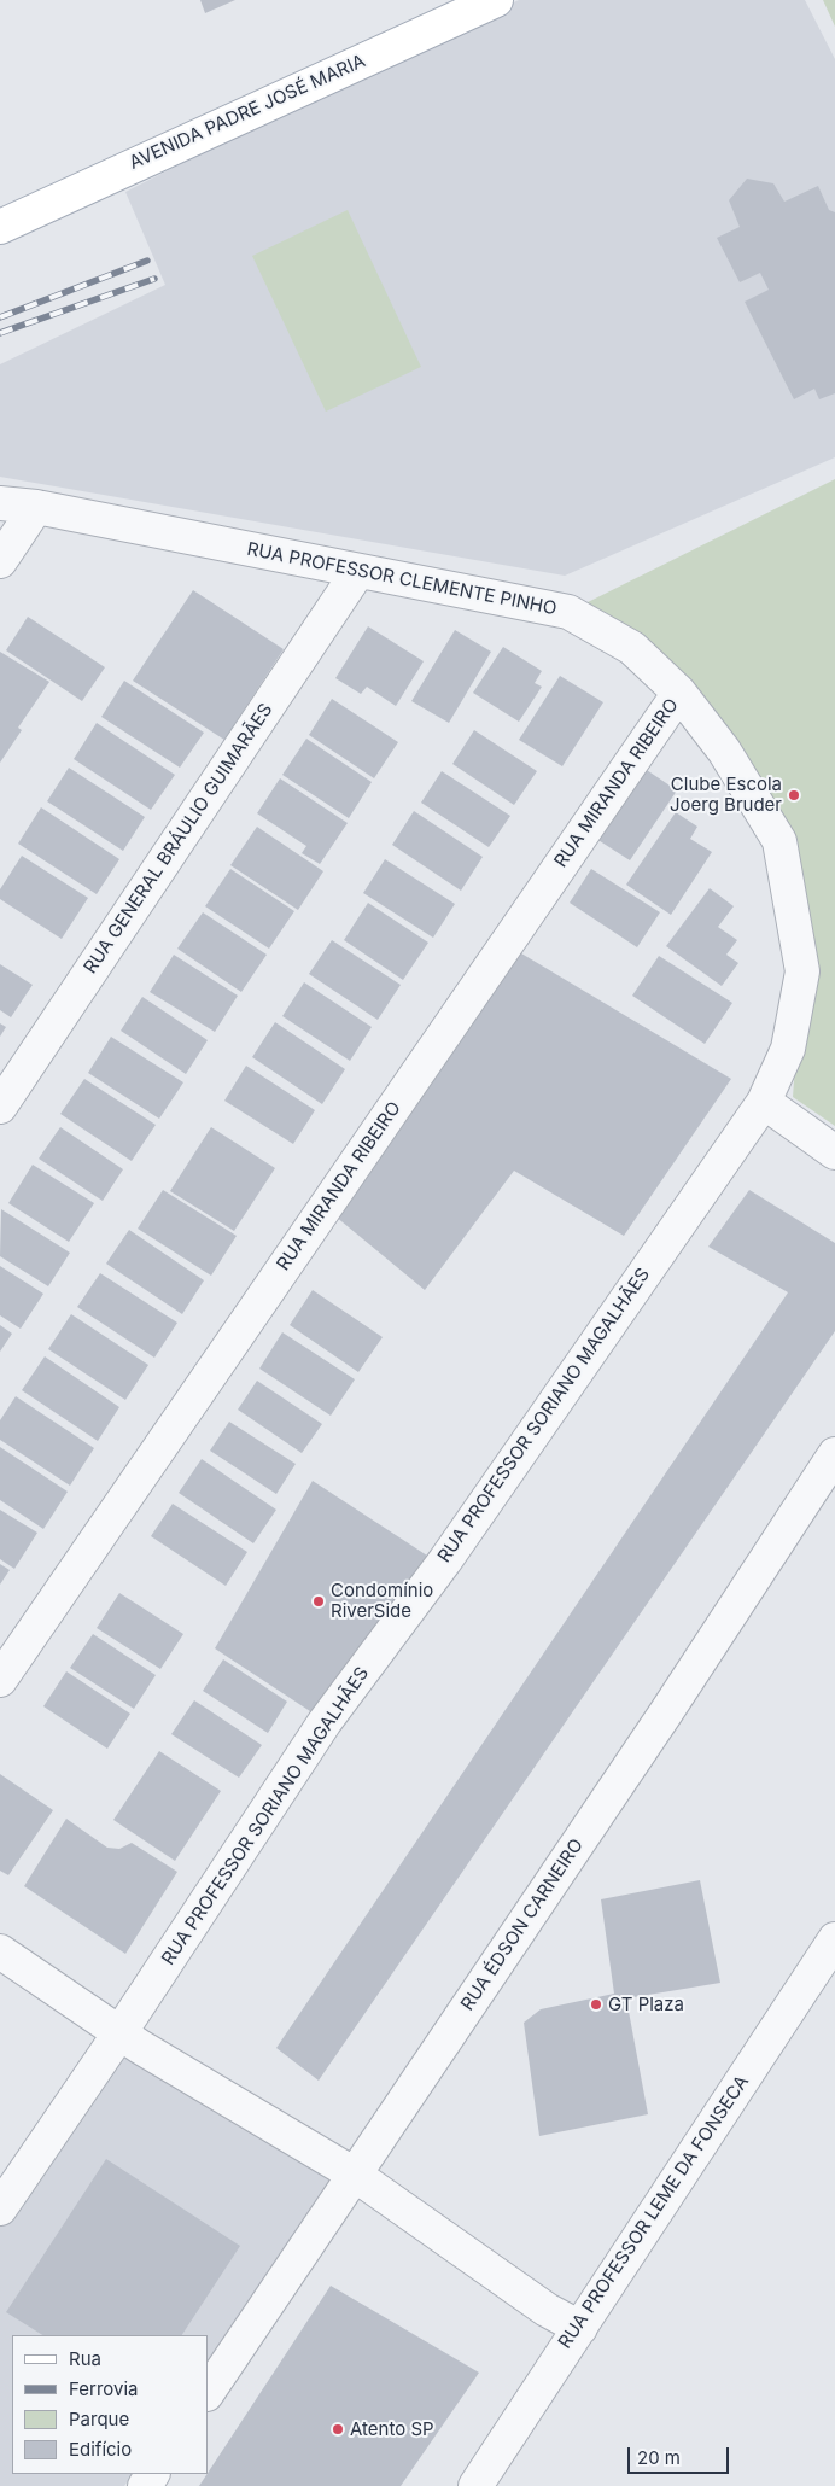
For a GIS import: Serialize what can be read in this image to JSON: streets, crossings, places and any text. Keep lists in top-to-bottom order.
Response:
{
  "streets": {
    "main road": ["AVENIDA PADRE JOSÉ MARIA"],
    "street": [
      "RUA PROFESSOR CLEMENTE PINHO",
      "RUA MIRANDA RIBEIRO",
      "RUA GENERAL BRÁULIO GUIMARÃES",
      "RUA PROFESSOR SORIANO MAGALHÃES",
      "RUA ÉDSON CARNEIRO",
      "RUA PROFESSOR LEME DA FONSECA"
    ]
  },
  "crossings": [
    ["RUA PROFESSOR CLEMENTE PINHO", "RUA MIRANDA RIBEIRO"],
    ["RUA PROFESSOR CLEMENTE PINHO", "RUA GENERAL BRÁULIO GUIMARÃES"],
    ["RUA PROFESSOR CLEMENTE PINHO", "RUA PROFESSOR SORIANO MAGALHÃES"]
  ],
  "places": [
    "Clube Escola Joerg Bruder",
    "Condomínio RiverSide",
    "GT Plaza",
    "Atento SP"
  ],
  "legend": [
    "Rua",
    "Ferrovia",
    "Parque",
    "Edifício"
  ],
  "scale_bar": "20 m"
}
